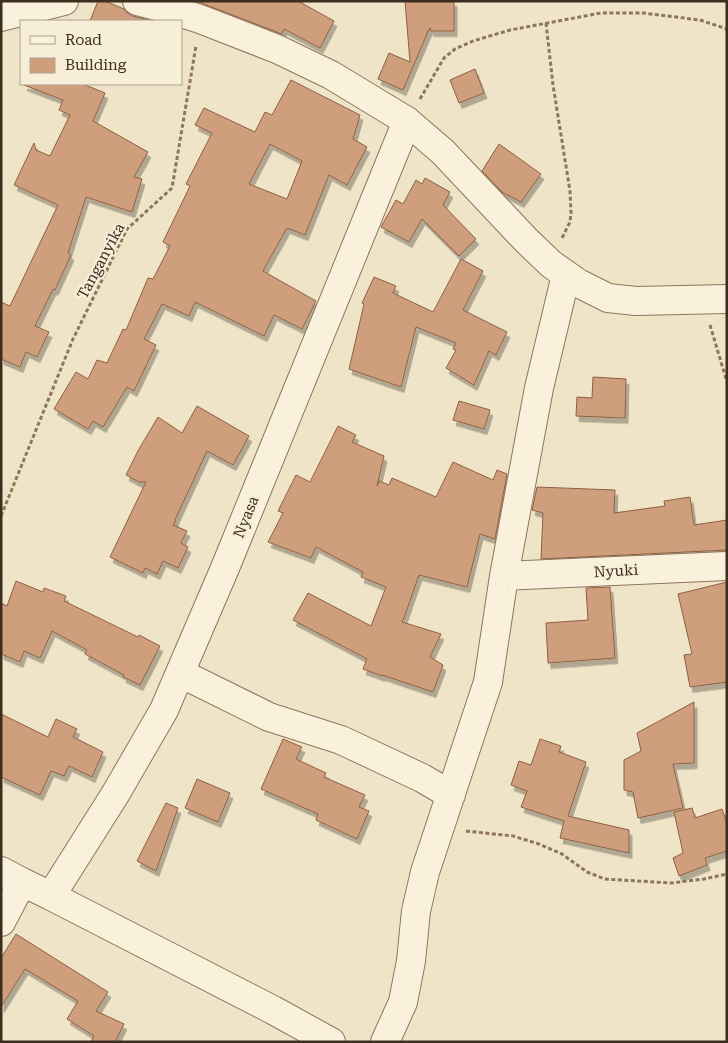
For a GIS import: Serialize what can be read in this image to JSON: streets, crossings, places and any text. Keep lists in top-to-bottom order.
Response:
{
  "streets": {
    "street": ["Nyasa", "Nyuki"],
    "path": ["Tanganyika"]
  },
  "legend": ["Road", "Building"]
}
